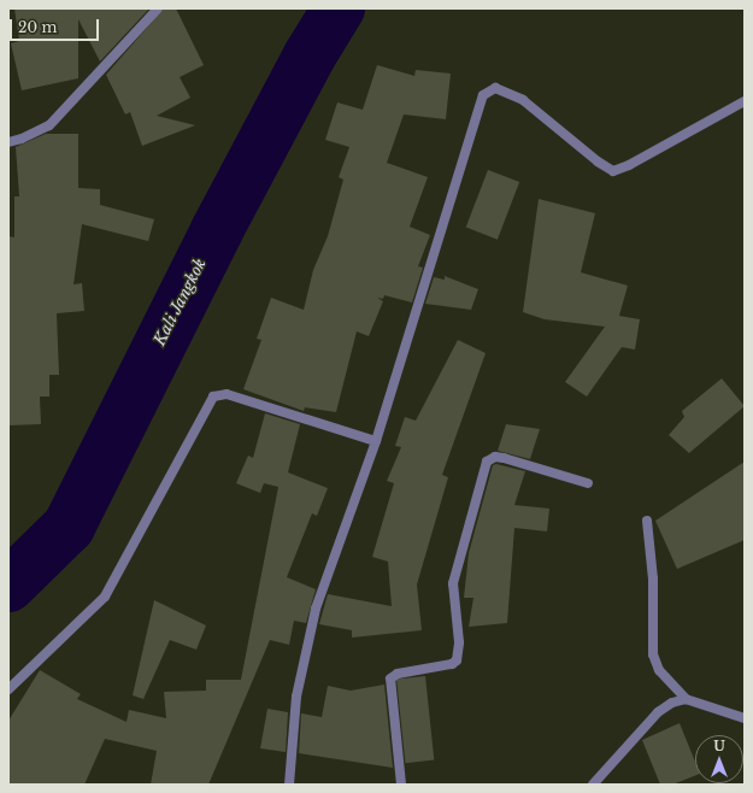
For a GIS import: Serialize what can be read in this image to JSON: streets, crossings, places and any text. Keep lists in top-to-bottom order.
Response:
{
  "water": ["Kali Jangkok"],
  "scale_bar": "20 m",
  "north": "top"
}
